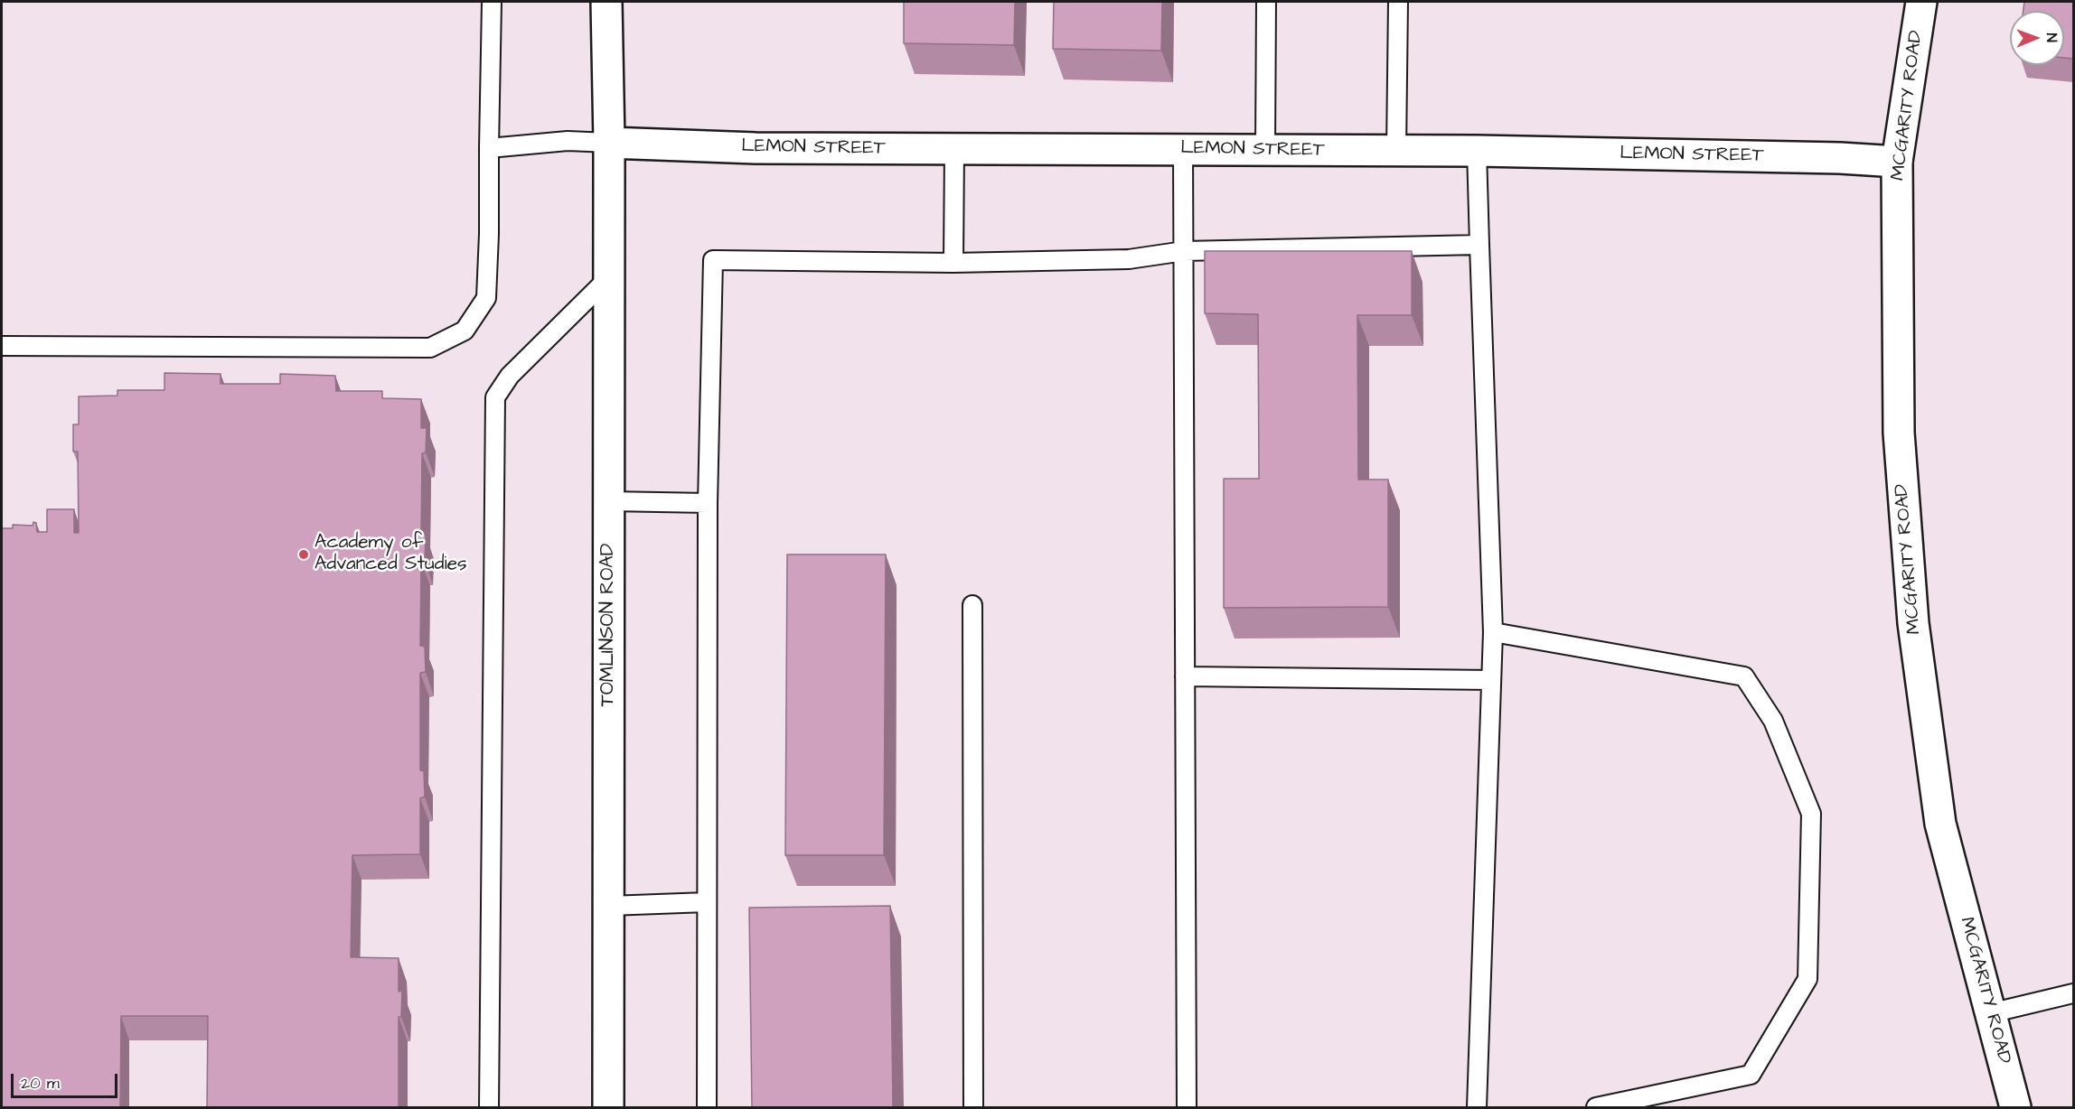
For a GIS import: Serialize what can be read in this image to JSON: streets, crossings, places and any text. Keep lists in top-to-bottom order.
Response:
{
  "streets": {
    "street": ["MCGARITY ROAD", "LEMON STREET", "TOMLINSON ROAD"]
  },
  "crossings": [
    ["MCGARITY ROAD", "LEMON STREET"],
    ["LEMON STREET", "TOMLINSON ROAD"]
  ],
  "places": ["Academy of Advanced Studies"],
  "scale_bar": "20 m",
  "north": "right"
}
